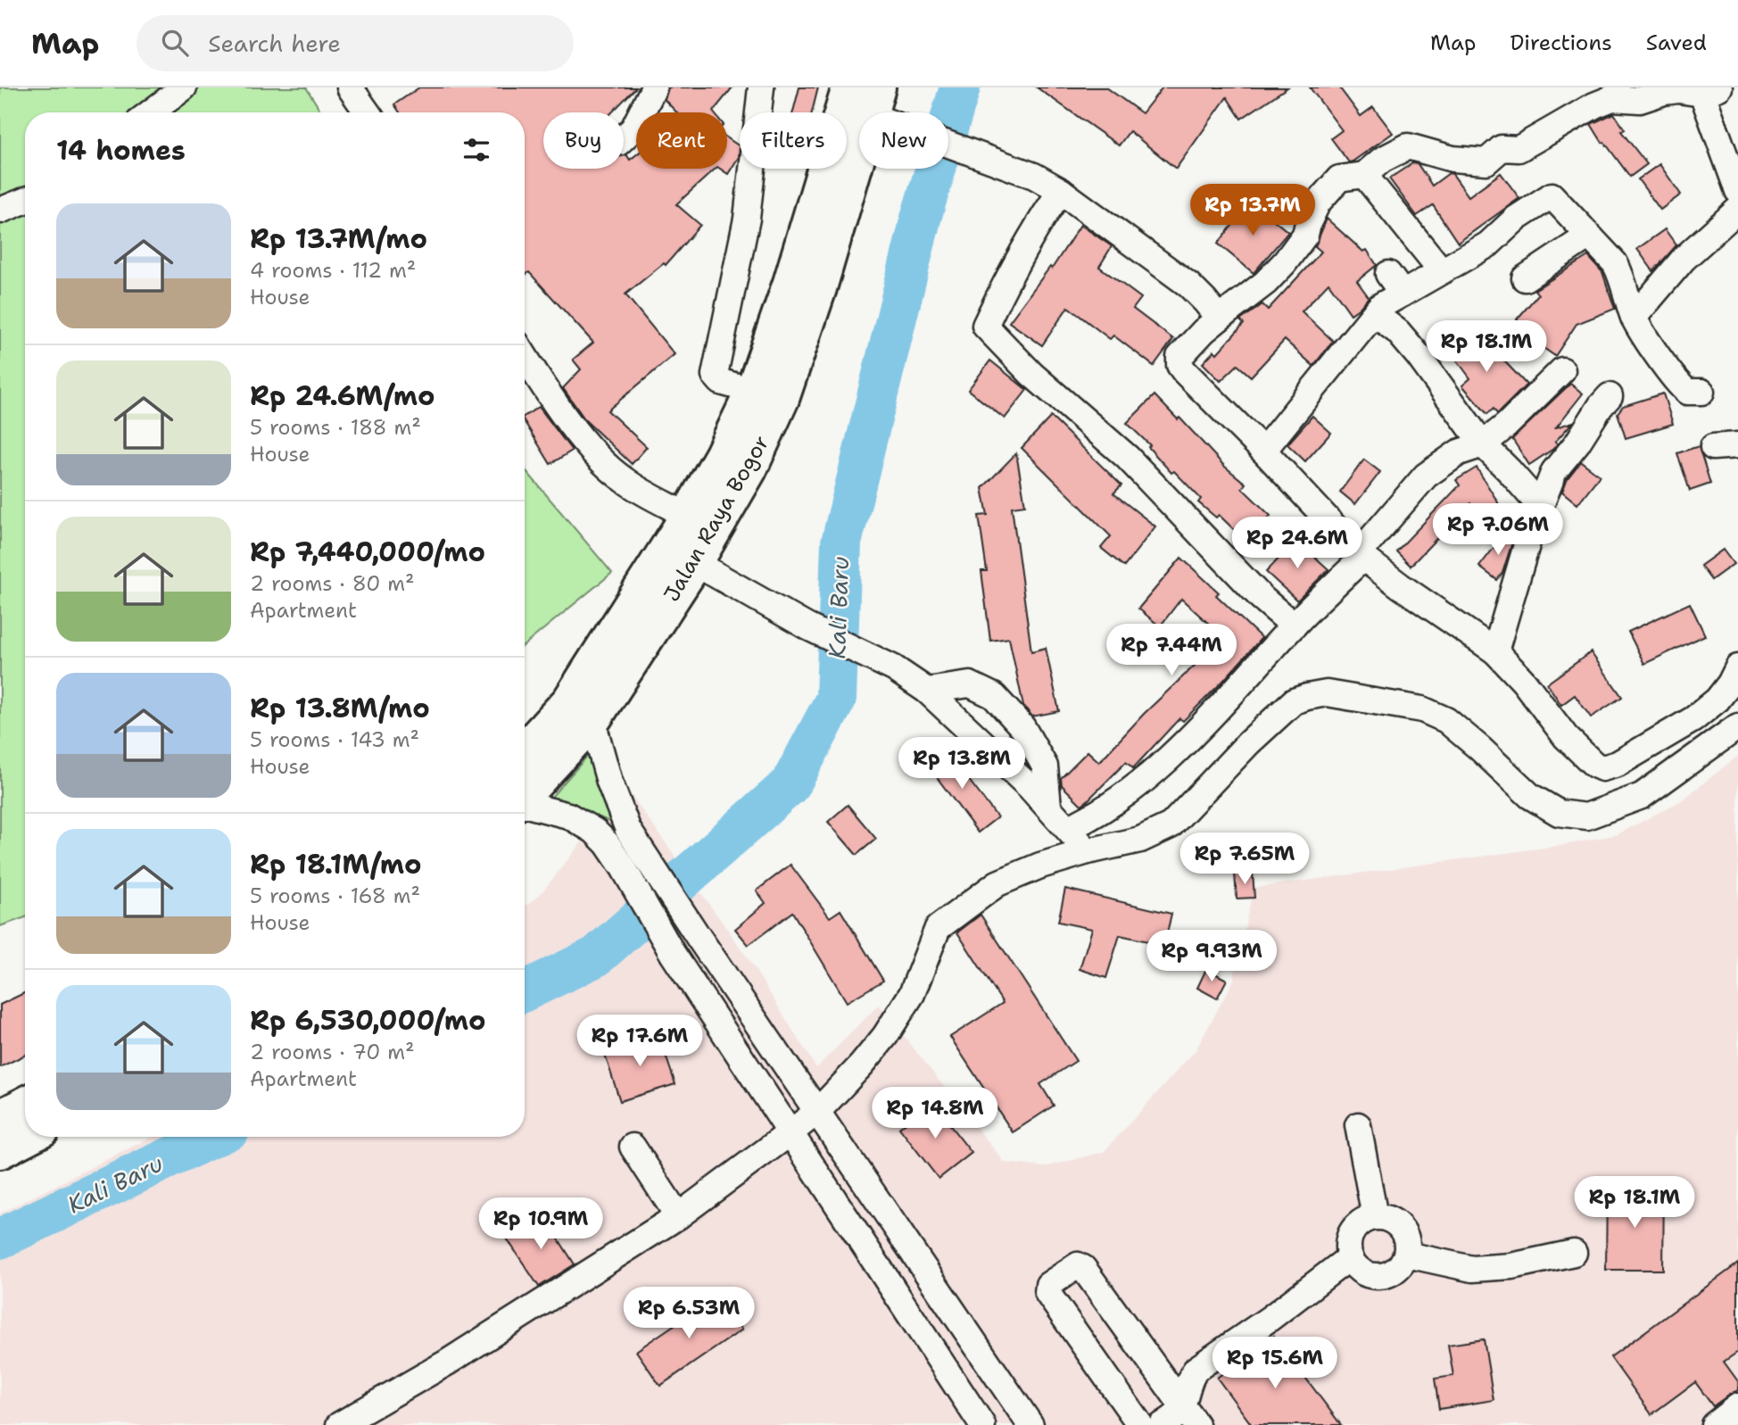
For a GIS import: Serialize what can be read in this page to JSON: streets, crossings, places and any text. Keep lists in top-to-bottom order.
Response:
{
  "streets": {
    "highway": ["Jalan Raya Bogor"]
  },
  "water": ["Kali Baru"],
  "page": {
    "header": "Map",
    "search": "Search here",
    "nav": ["Map", "Directions", "Saved"],
    "chip": [
      "Buy",
      "Rent",
      "Filters",
      "New"
    ],
    "heading": "14 homes",
    "price": [
      "Rp 13.7M",
      "Rp 18.1M",
      "Rp 7.06M",
      "Rp 24.6M",
      "Rp 7.44M",
      "Rp 13.8M",
      "Rp 7.65M",
      "Rp 9.93M",
      "Rp 17.6M",
      "Rp 14.8M",
      "Rp 18.1M",
      "Rp 10.9M",
      "Rp 6.53M",
      "Rp 15.6M"
    ],
    "list": [
      {
        "name": "Rp 13.7M/mo",
        "note": "4 rooms · 112 m² · House"
      },
      {
        "name": "Rp 24.6M/mo",
        "note": "5 rooms · 188 m² · House"
      },
      {
        "name": "Rp 7,440,000/mo",
        "note": "2 rooms · 80 m² · Apartment"
      },
      {
        "name": "Rp 13.8M/mo",
        "note": "5 rooms · 143 m² · House"
      },
      {
        "name": "Rp 18.1M/mo",
        "note": "5 rooms · 168 m² · House"
      },
      {
        "name": "Rp 6,530,000/mo",
        "note": "2 rooms · 70 m² · Apartment"
      }
    ]
  }
}
